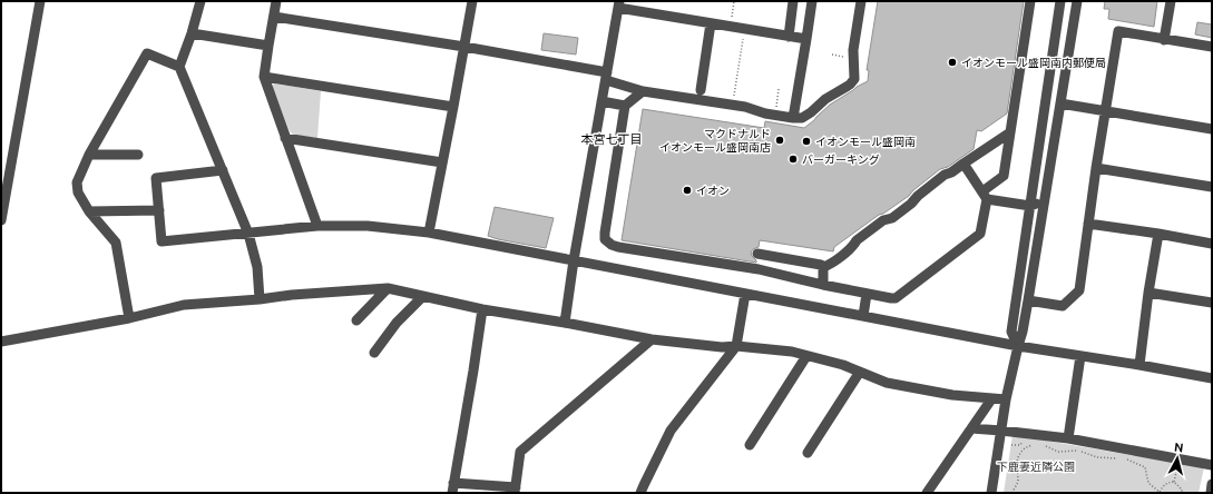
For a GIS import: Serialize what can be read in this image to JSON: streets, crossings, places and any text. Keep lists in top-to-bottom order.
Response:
{
  "districts": ["本宮七丁目"],
  "parks": ["下鹿妻近隣公園"],
  "places": [
    "イオンモール盛岡南内郵便局",
    "マクドナルド イオンモール盛岡南店",
    "イオンモール盛岡南",
    "バーガーキング",
    "イオン"
  ],
  "north": "top"
}
